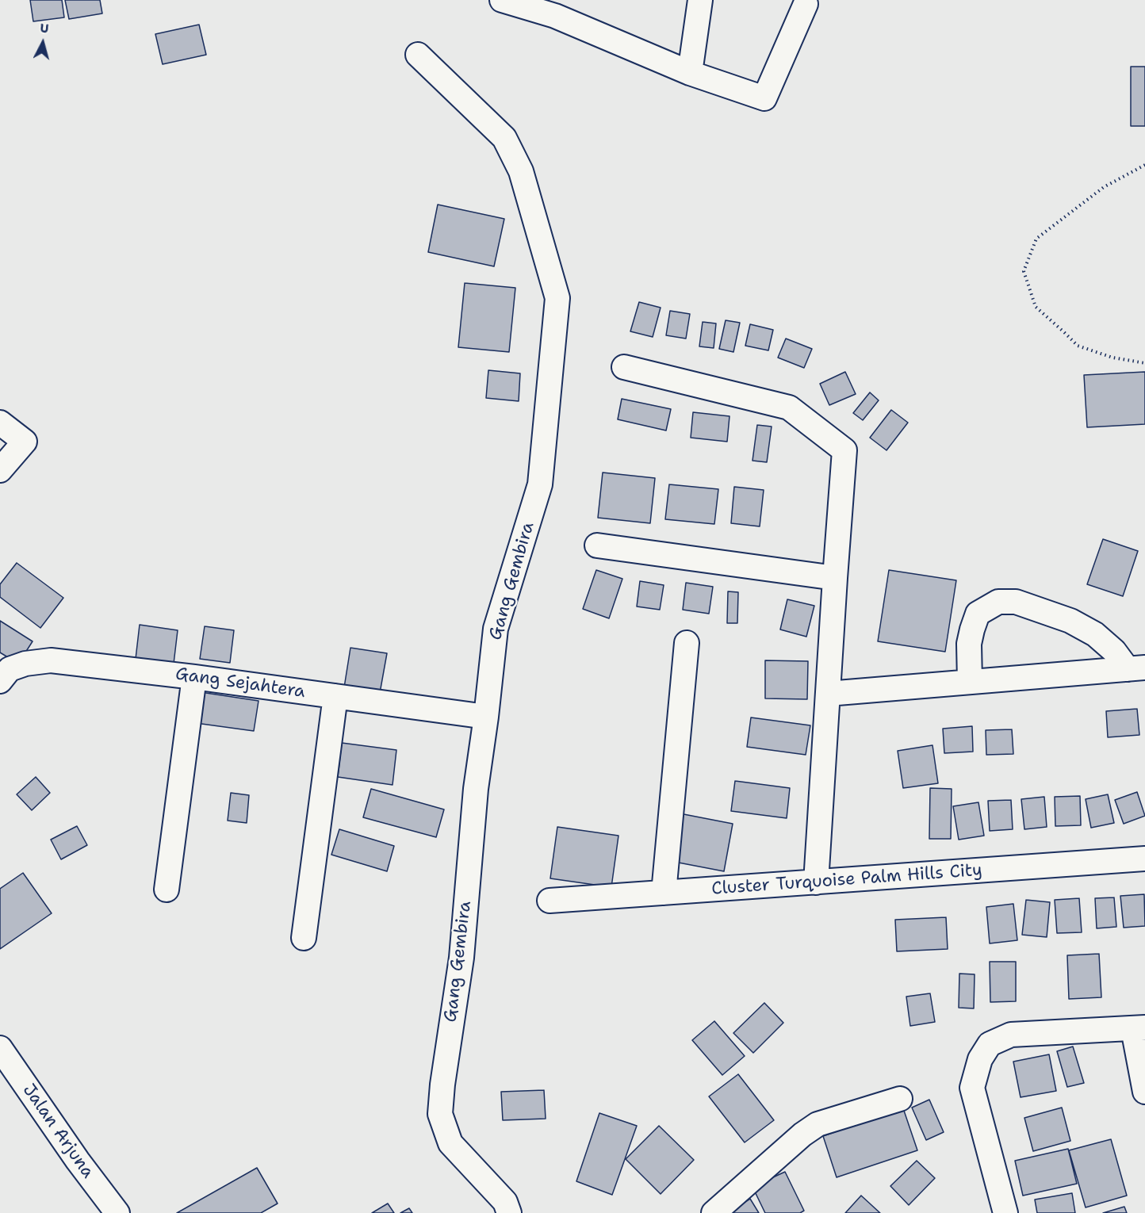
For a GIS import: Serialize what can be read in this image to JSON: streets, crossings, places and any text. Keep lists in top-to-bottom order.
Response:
{
  "streets": {
    "street": [
      "Gang Gembira",
      "Gang Sejahtera",
      "Cluster Turquoise Palm Hills City",
      "Jalan Arjuna"
    ]
  },
  "crossings": [
    ["Gang Gembira", "Gang Sejahtera"]
  ],
  "north": "top"
}
